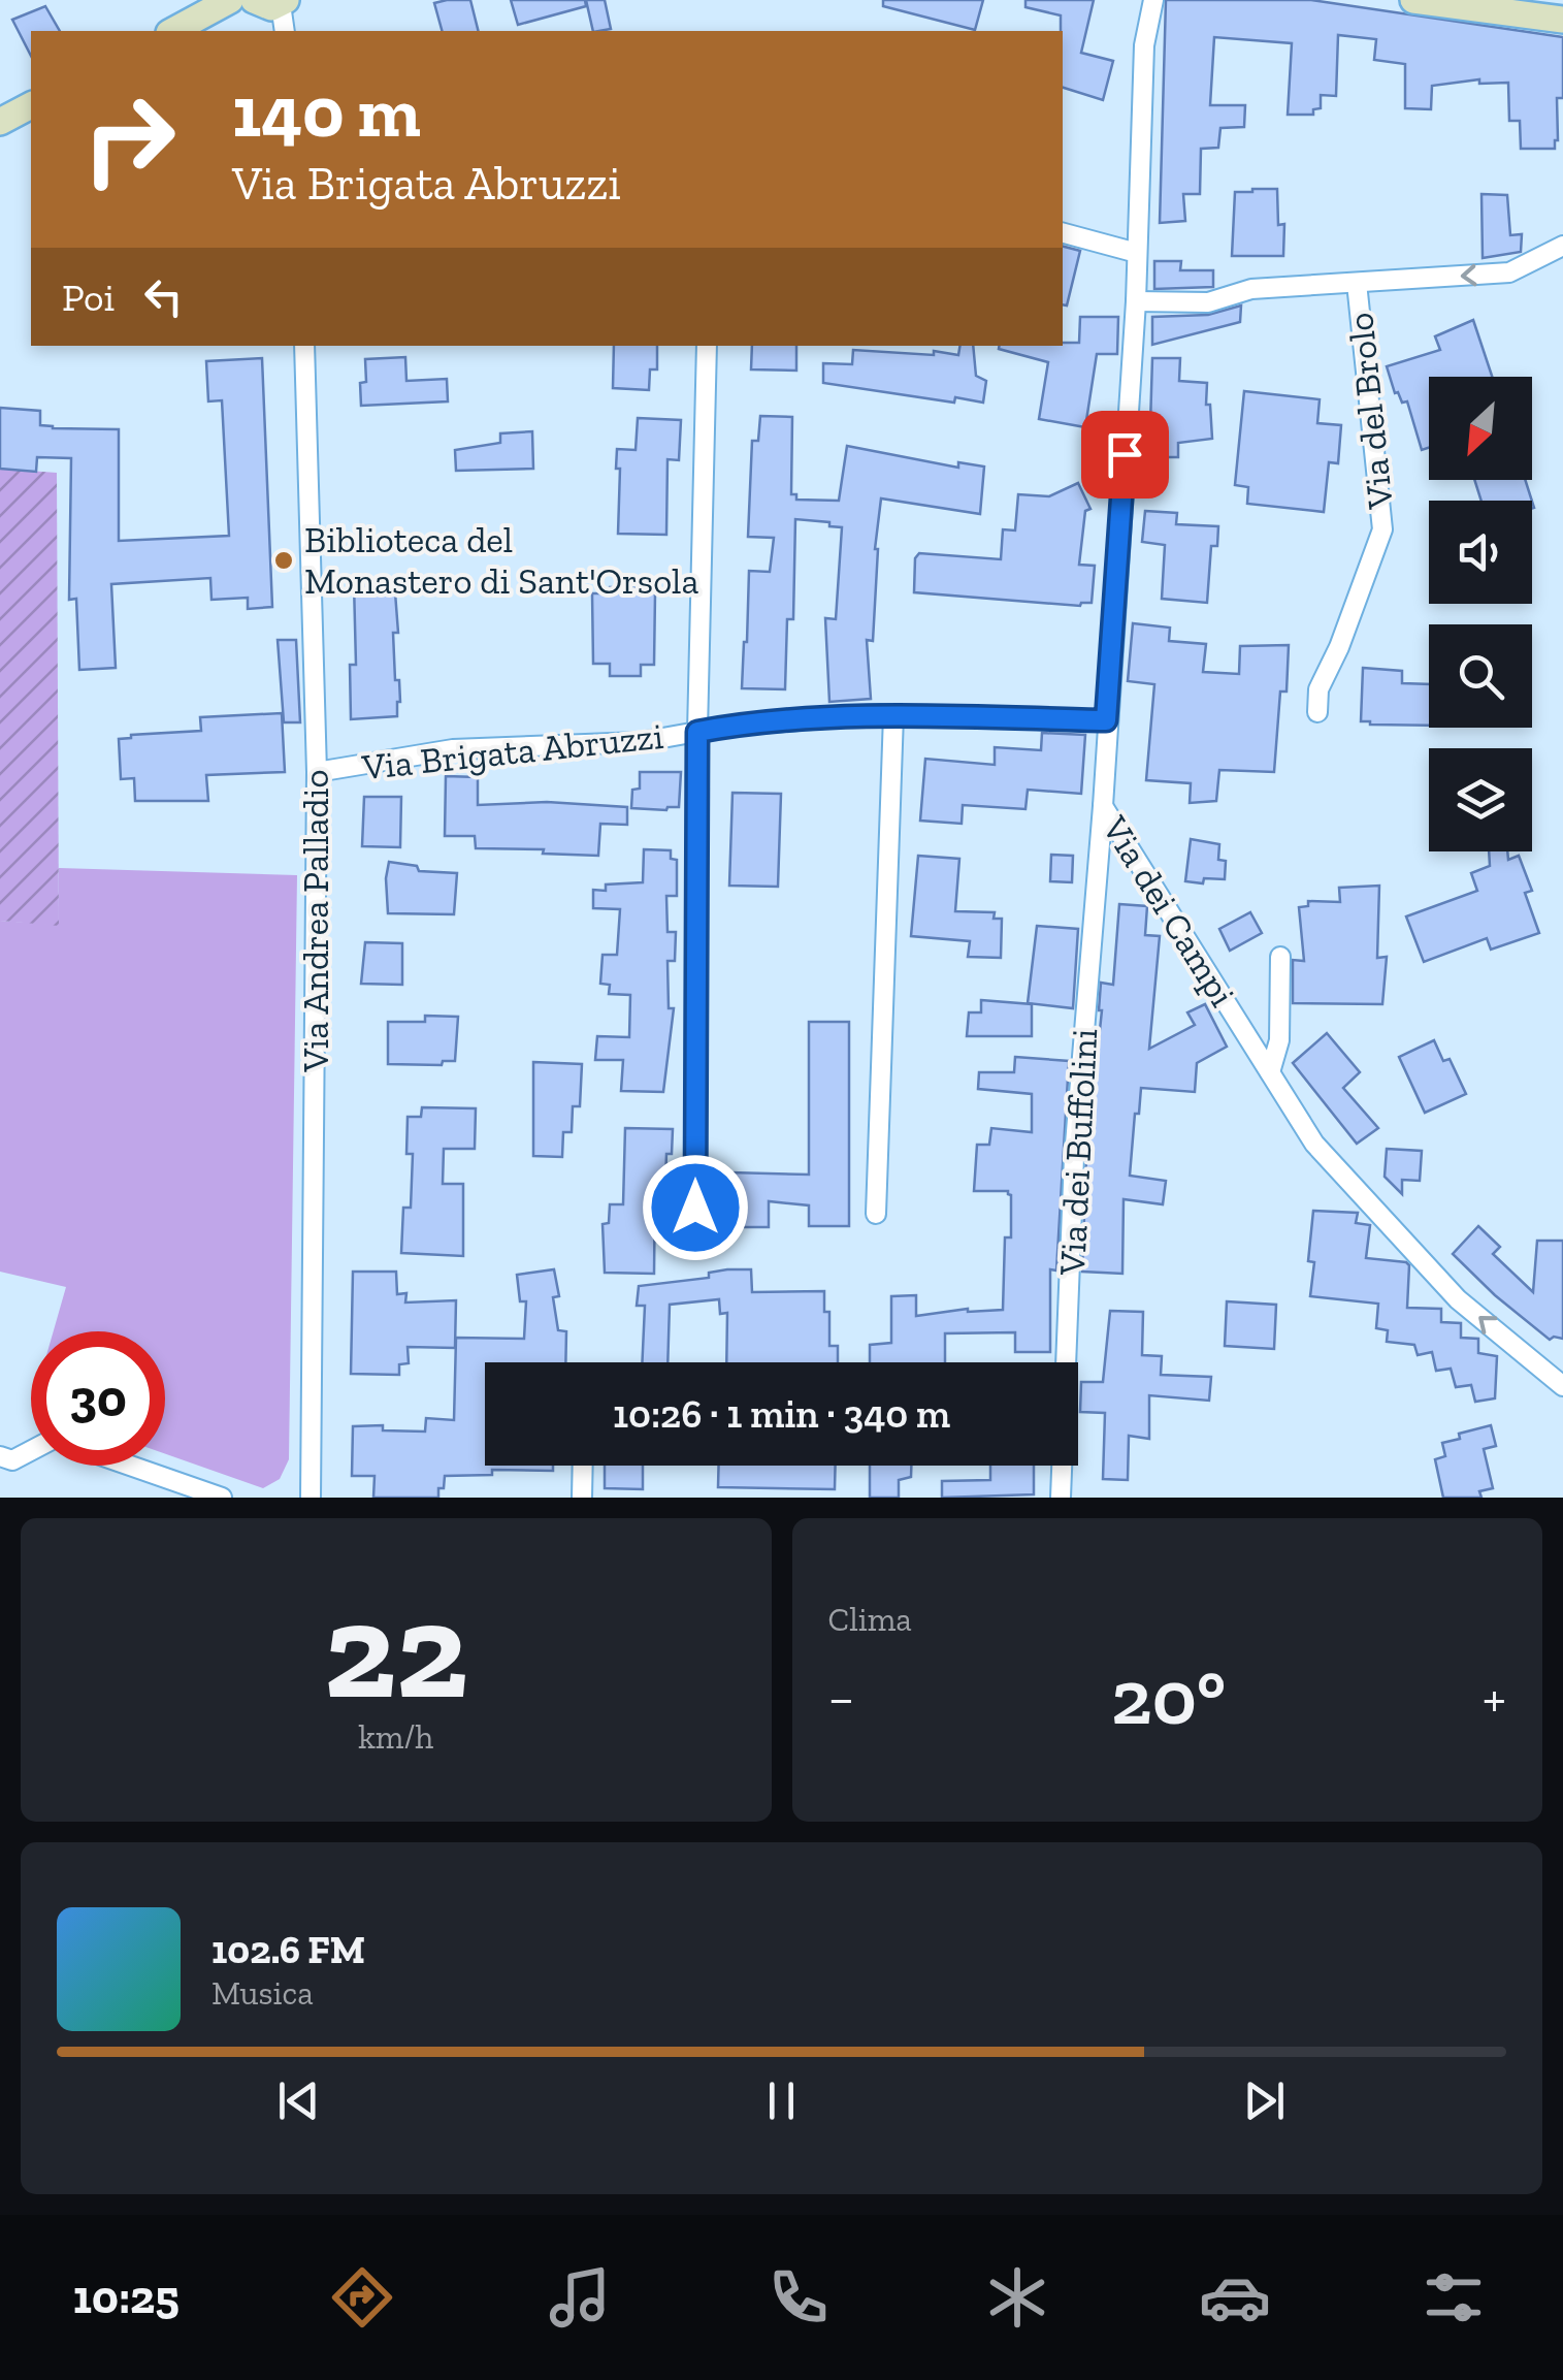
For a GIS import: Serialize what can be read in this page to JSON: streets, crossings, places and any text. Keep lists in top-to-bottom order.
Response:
{
  "streets": {
    "street": [
      "Via del Brolo",
      "Via Brigata Abruzzi",
      "Via dei Campi",
      "Via Andrea Palladio",
      "Via dei Buffolini"
    ]
  },
  "crossings": [
    ["Via del Brolo", "Via dei Campi"],
    ["Via Brigata Abruzzi", "Via dei Campi"],
    ["Via Brigata Abruzzi", "Via Andrea Palladio"],
    ["Via dei Campi", "Via dei Buffolini"]
  ],
  "places": ["Biblioteca del Monastero di Sant'Orsola"],
  "north": "bottom left",
  "page": {
    "turn": ["140 m", "Via Brigata Abruzzi"],
    "then": "Poi",
    "limit": "30",
    "trip": "10:26 · 1 min · 340 m",
    "tile": [
      ["22", "km/h"],
      "Clima"
    ],
    "heat": ["−", "20°", "+"],
    "song": ["102.6 FM", "Musica"],
    "tabs": "10:25"
  }
}
